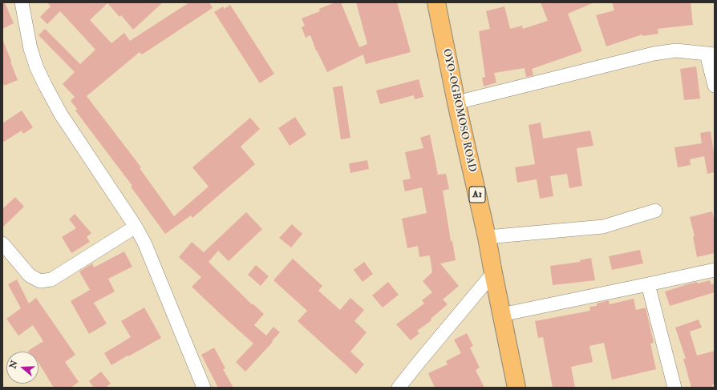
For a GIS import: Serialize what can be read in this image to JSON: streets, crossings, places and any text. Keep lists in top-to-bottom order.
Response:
{
  "streets": {
    "highway": ["OYO-OGBOMOSO ROAD", "A1"]
  },
  "north": "left"
}
